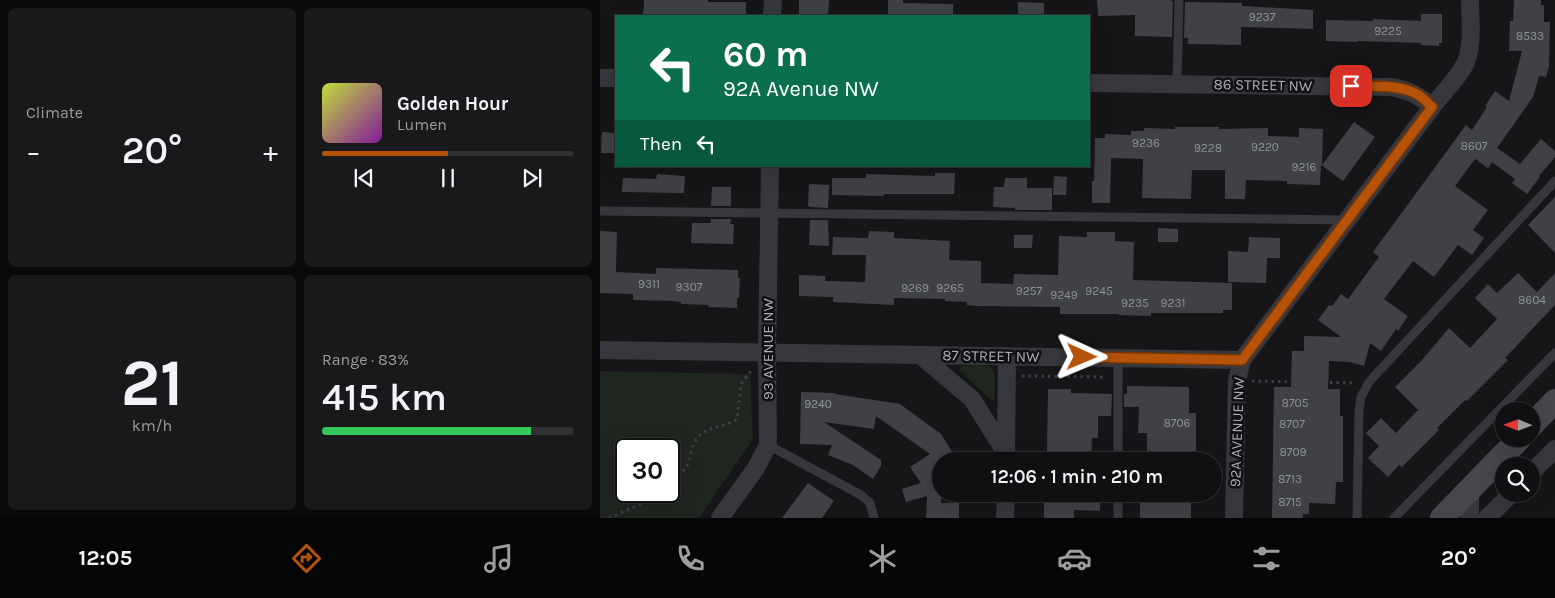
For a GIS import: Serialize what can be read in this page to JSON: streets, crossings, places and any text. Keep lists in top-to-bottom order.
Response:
{
  "streets": {
    "street": [
      "86 STREET NW",
      "93 AVENUE NW",
      "87 STREET NW",
      "92A AVENUE NW"
    ]
  },
  "crossings": [
    ["86 STREET NW", "92A AVENUE NW"],
    ["93 AVENUE NW", "87 STREET NW"],
    ["87 STREET NW", "92A AVENUE NW"]
  ],
  "house_numbers": [
    "9237",
    "9225",
    "8533",
    "9236",
    "8607",
    "9220",
    "9228",
    "9216",
    "9311",
    "9307",
    "9269",
    "9265",
    "9257",
    "9245",
    "9249",
    "8604",
    "9235",
    "9231",
    "8705",
    "9240",
    "8706",
    "8707",
    "8709",
    "8713",
    "8715"
  ],
  "north": "left",
  "page": {
    "tile": [
      "Climate",
      ["21", "km/h"],
      ["Range · 83%", "415 km"]
    ],
    "turn": ["60 m", "92A Avenue NW"],
    "song": ["Golden Hour", "Lumen"],
    "then": "Then",
    "heat": ["−", "20°", "+"],
    "limit": "30",
    "trip": "12:06 · 1 min · 210 m",
    "tabs": ["12:05", "20°"]
  }
}
